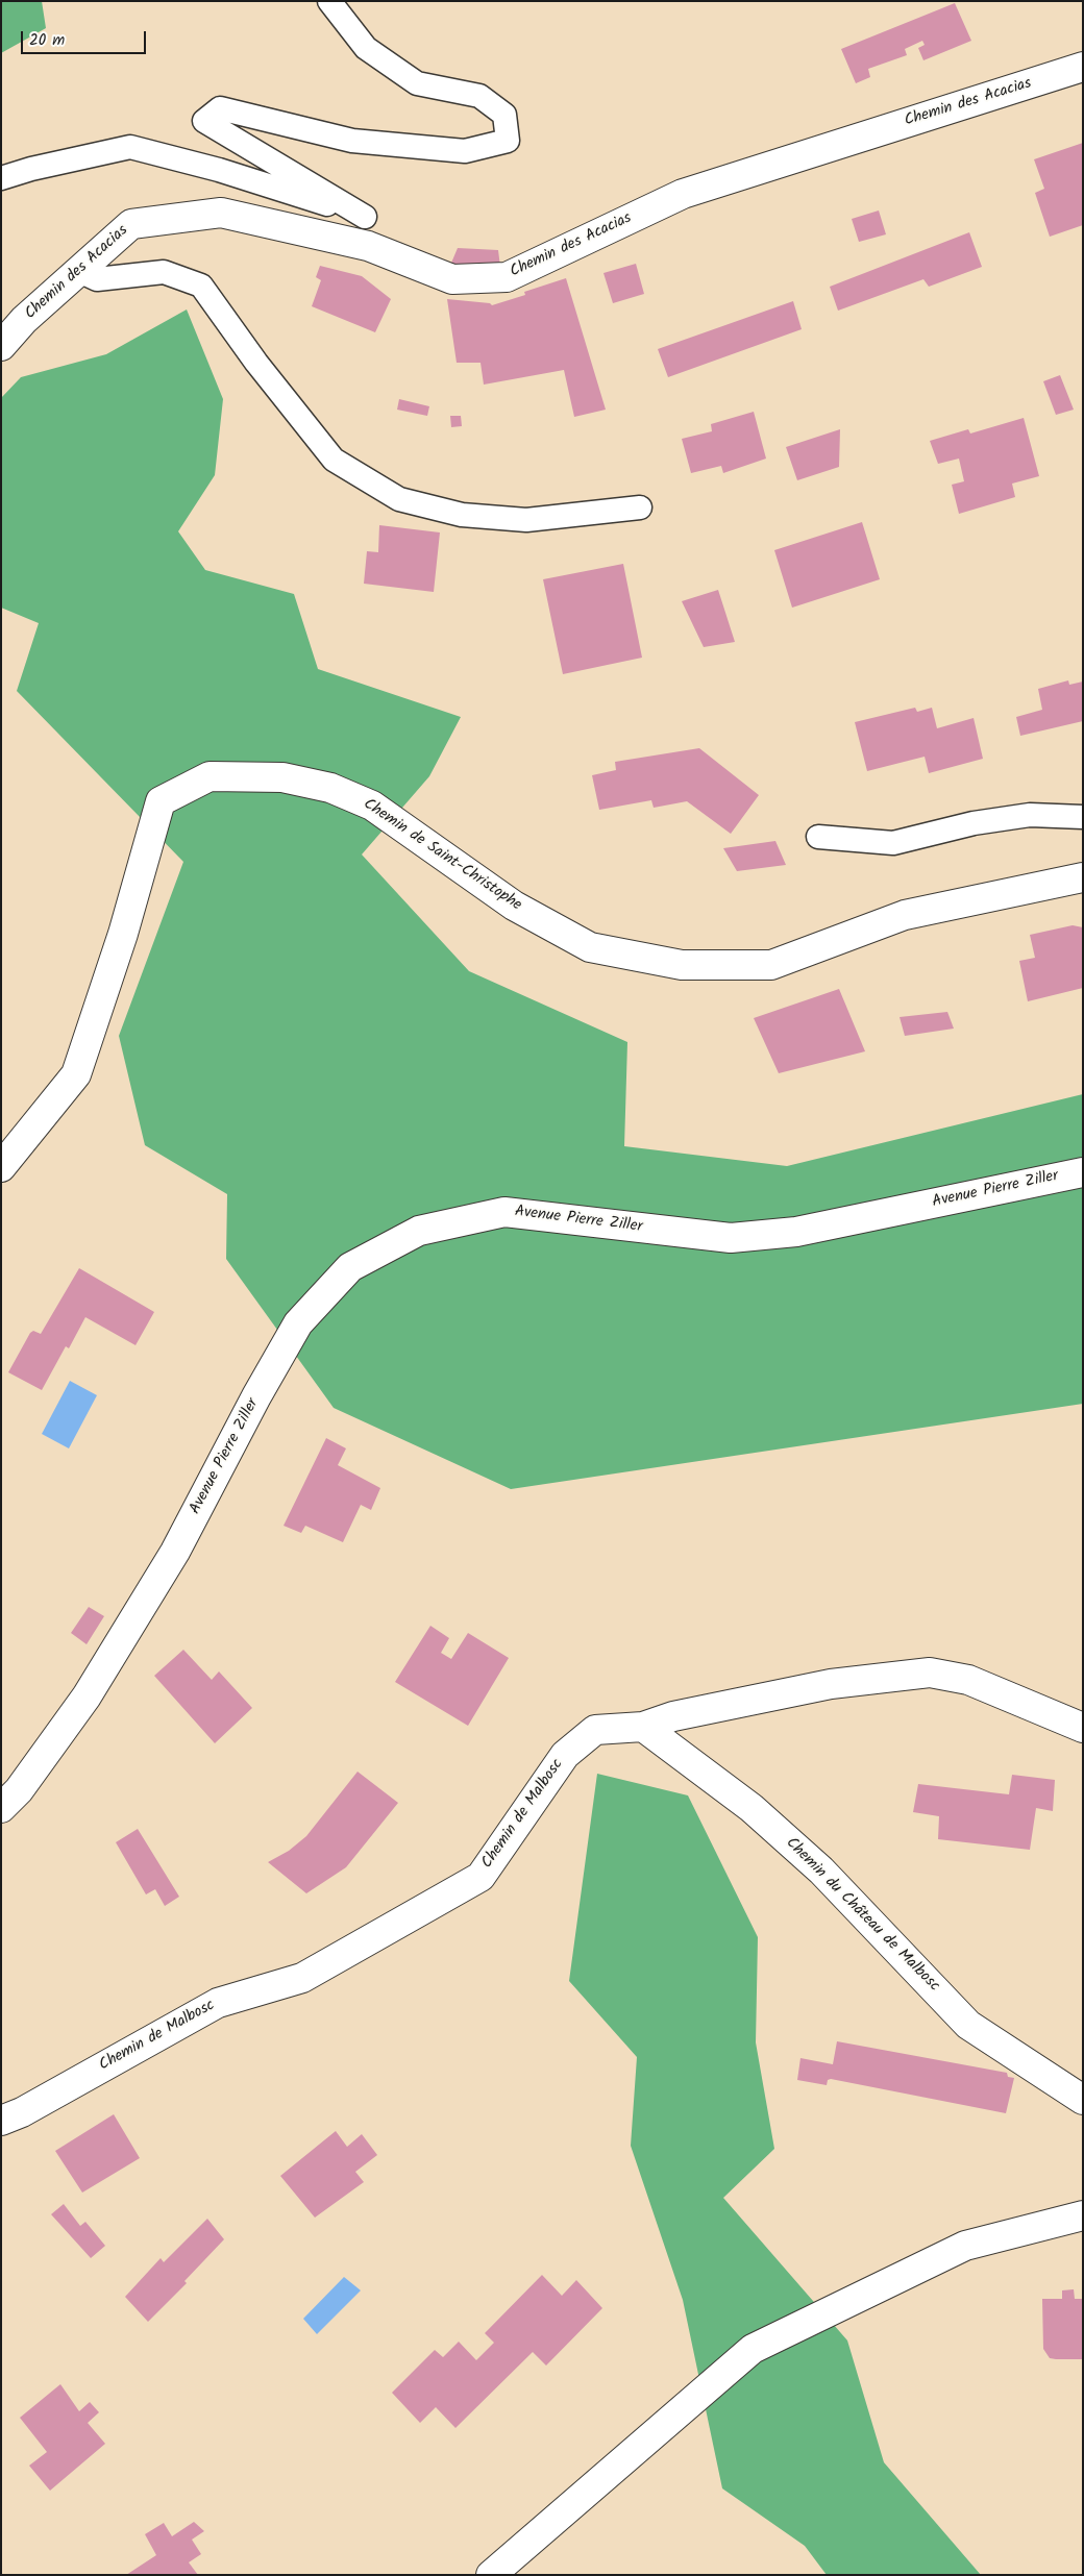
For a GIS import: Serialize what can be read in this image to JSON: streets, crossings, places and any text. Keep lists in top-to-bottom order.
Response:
{
  "streets": {
    "street": [
      "Chemin des Acacias",
      "Chemin de Saint-Christophe",
      "Avenue Pierre Ziller",
      "Chemin de Malbosc",
      "Chemin du Château de Malbosc"
    ]
  },
  "crossings": [
    ["Chemin de Malbosc", "Chemin du Château de Malbosc"]
  ],
  "scale_bar": "20 m"
}
